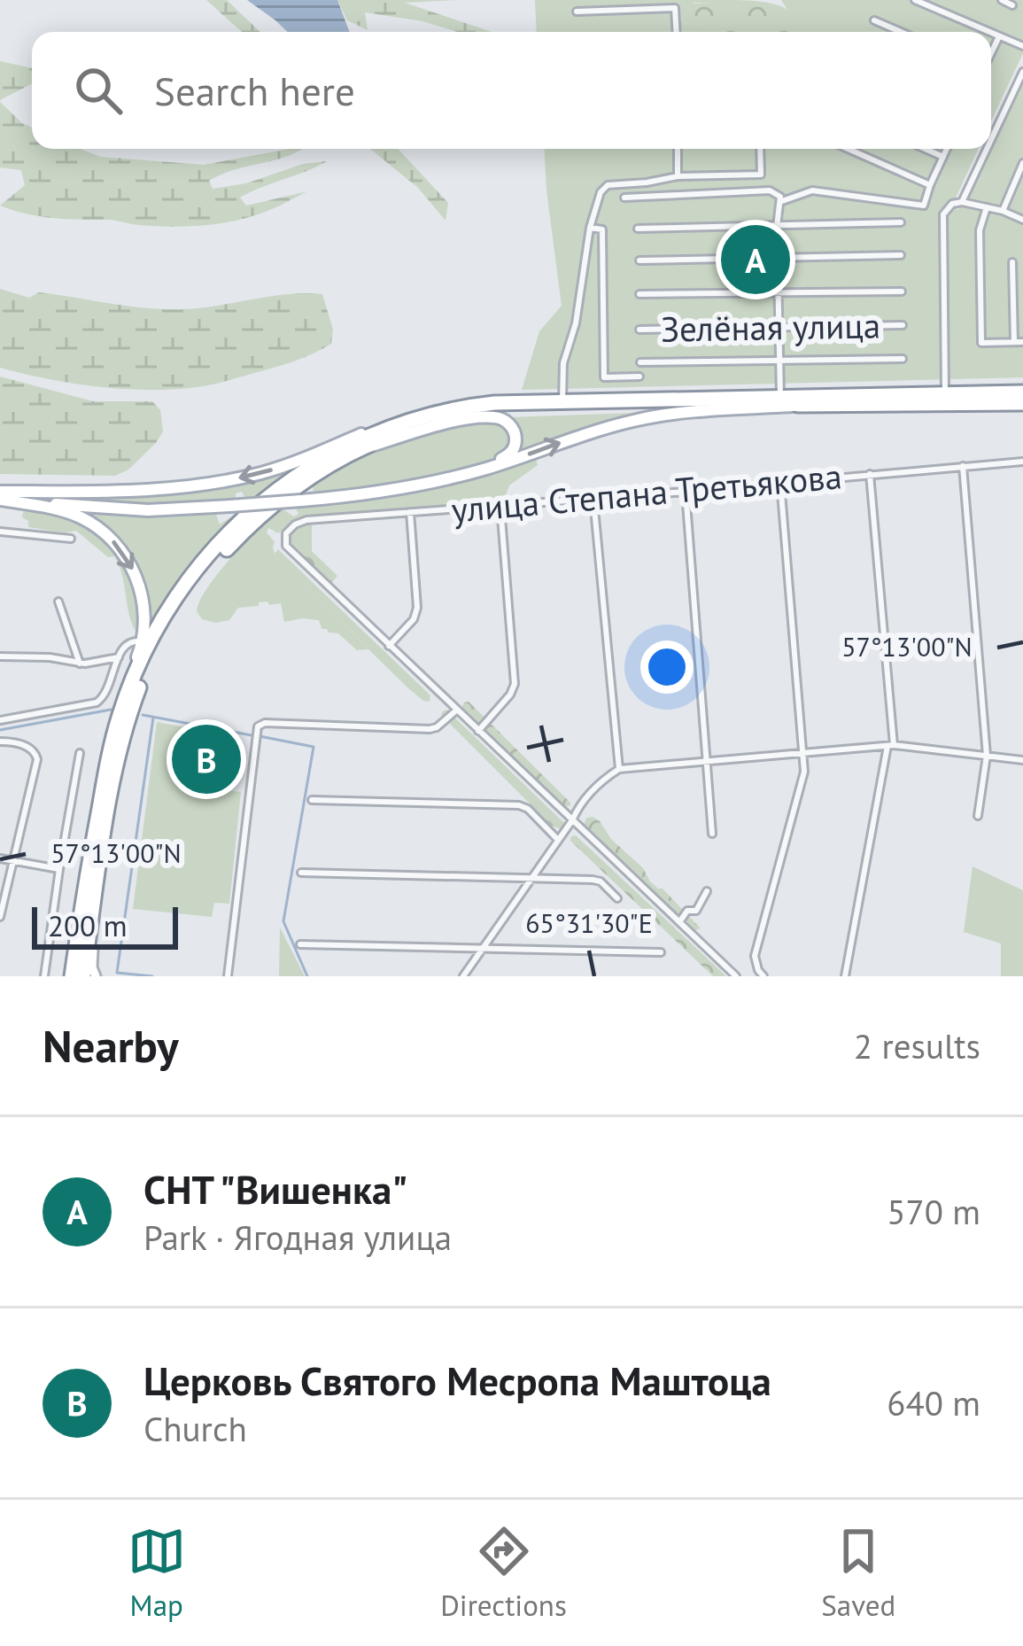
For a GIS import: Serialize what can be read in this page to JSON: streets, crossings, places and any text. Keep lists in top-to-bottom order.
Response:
{
  "streets": {
    "street": ["Зелёная улица", "улица Степана Третьякова"]
  },
  "scale_bar": "200 m",
  "page": {
    "search": "Search here",
    "pins": ["A", "B"],
    "scale": "200 m",
    "heading": ["Nearby", "2 results"],
    "list": [
      {
        "mark": "A",
        "name": "СНТ \"Вишенка\"",
        "note": "Park · Ягодная улица",
        "value": "570 m"
      },
      {
        "mark": "B",
        "name": "Церковь Святого Месропа Маштоца",
        "note": "Church",
        "value": "640 m"
      }
    ],
    "nav": ["Map", "Directions", "Saved"]
  },
  "coordinates": ["57°13'00\"N", "65°31'30\"E"]
}
